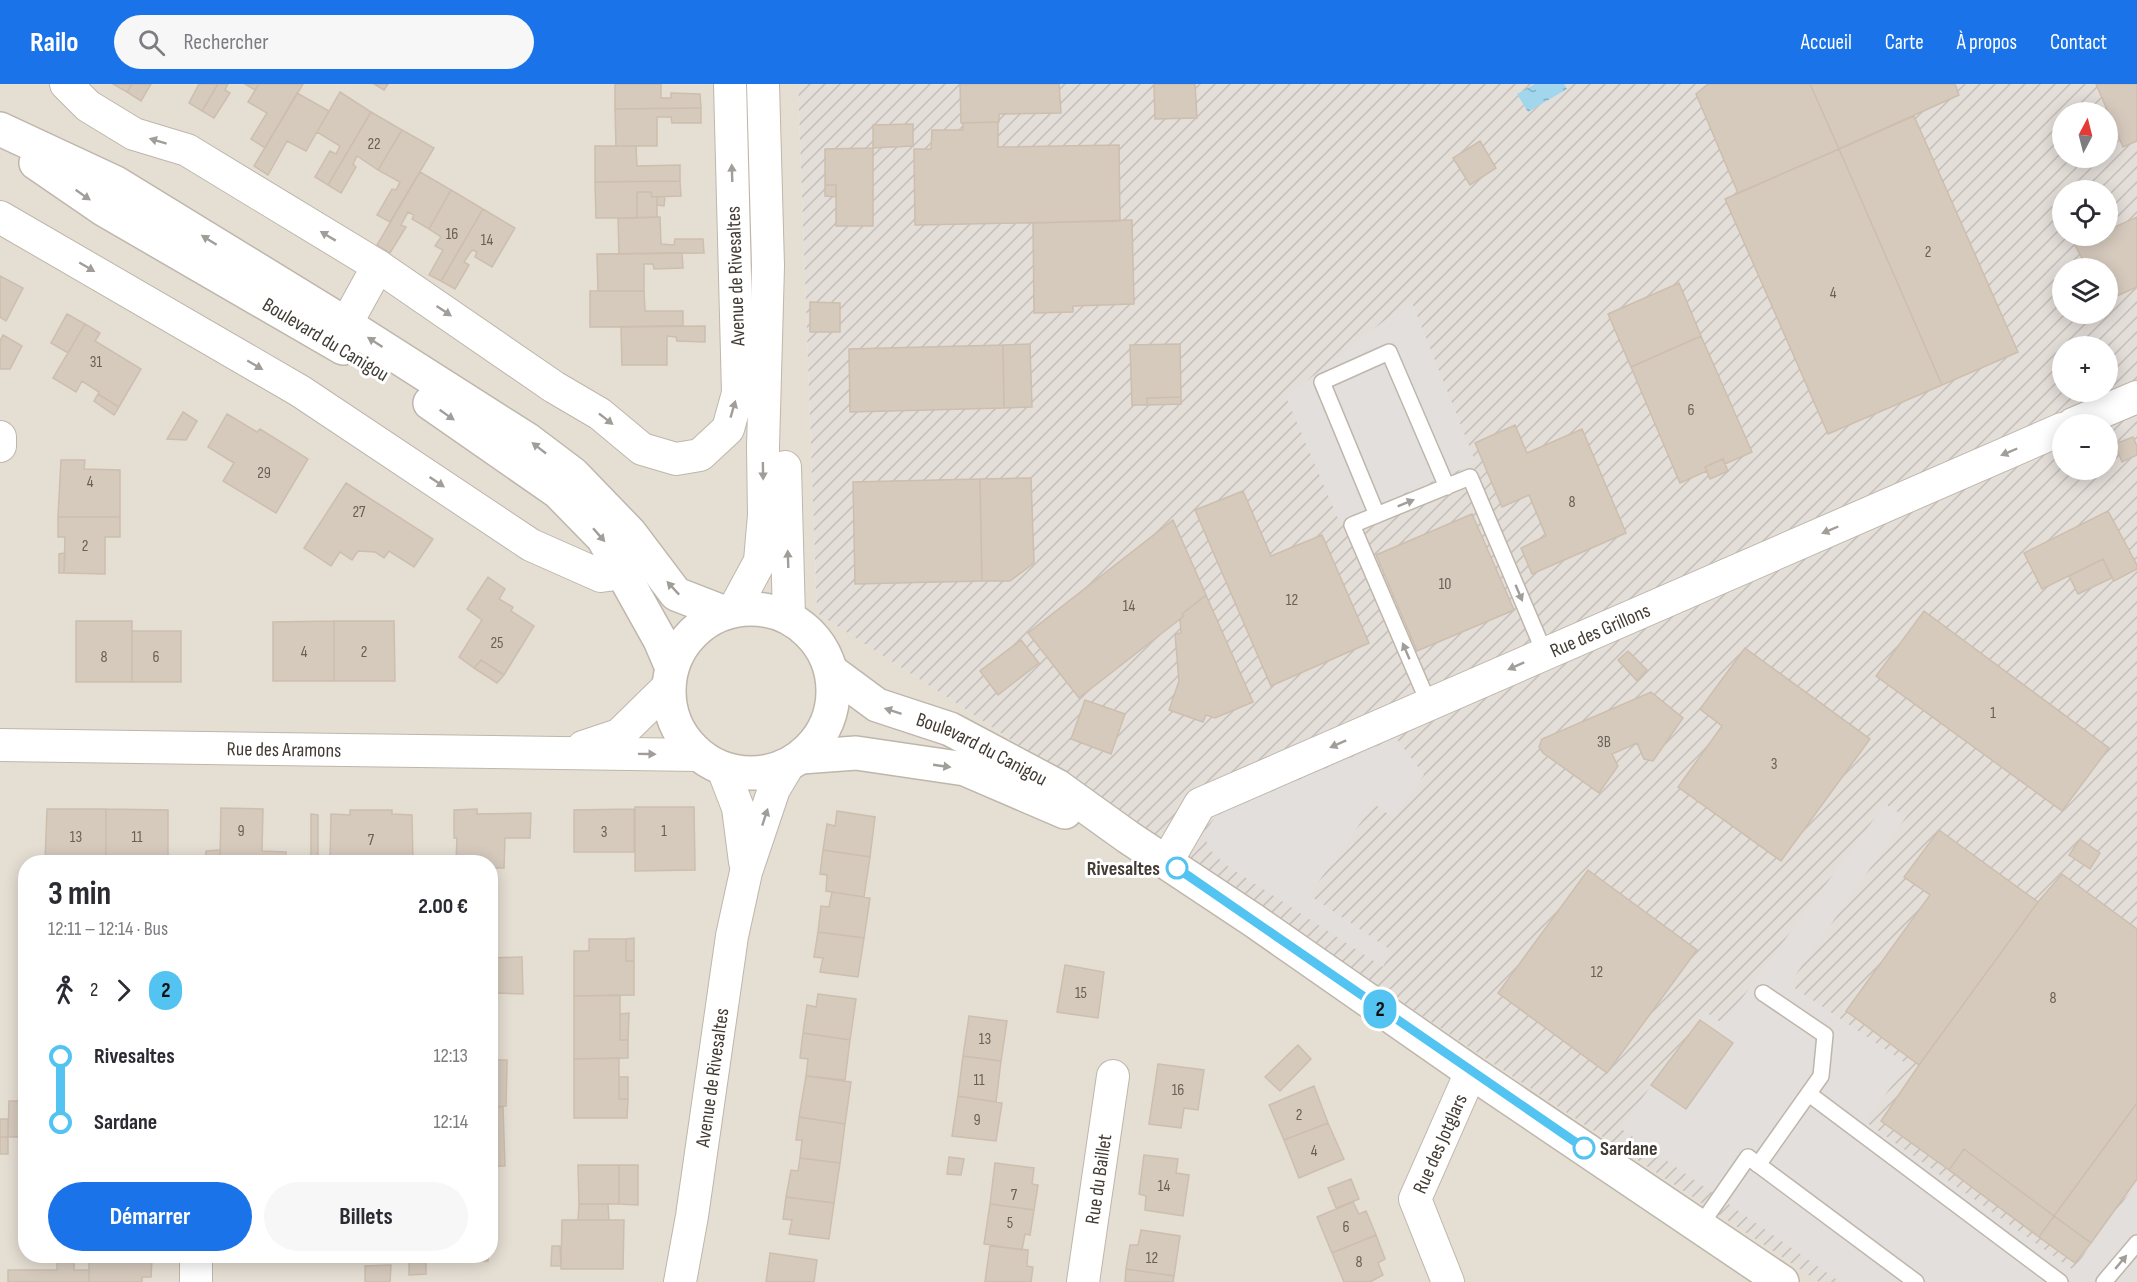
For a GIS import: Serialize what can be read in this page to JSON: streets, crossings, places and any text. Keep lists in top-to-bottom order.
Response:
{
  "streets": {
    "street": [
      "Avenue de Rivesaltes",
      "Boulevard du Canigou",
      "Rue des Grillons",
      "Rue des Aramons",
      "Rue des Jotglars",
      "Rue du Baillet"
    ]
  },
  "crossings": [
    ["Avenue de Rivesaltes", "Boulevard du Canigou"],
    ["Avenue de Rivesaltes", "Rue des Aramons"],
    ["Boulevard du Canigou", "Rue des Grillons"],
    ["Boulevard du Canigou", "Rue des Aramons"],
    ["Boulevard du Canigou", "Rue des Jotglars"]
  ],
  "one_way": ["Rue des Grillons"],
  "places": ["Rivesaltes", "Sardane"],
  "lines": ["bus line 2"],
  "house_numbers": [
    "22",
    "16",
    "14",
    "2",
    "4",
    "31",
    "6",
    "29",
    "4",
    "8",
    "27",
    "2",
    "10",
    "12",
    "14",
    "25",
    "4",
    "2",
    "8",
    "6",
    "1",
    "3B",
    "3",
    "9",
    "1",
    "3",
    "13",
    "11",
    "7",
    "12",
    "15",
    "8",
    "13",
    "11",
    "16",
    "2",
    "9",
    "4",
    "14",
    "7",
    "5",
    "6",
    "12",
    "8"
  ],
  "north": "top",
  "page": {
    "header": "Railo",
    "search": "Rechercher",
    "nav": [
      "Accueil",
      "Carte",
      "À propos",
      "Contact"
    ],
    "on_map": "2",
    "map_buttons": ["+", "−"],
    "heading": ["3 min", "12:11 – 12:14 · Bus", "2.00 €"],
    "legs": ["2", "2"],
    "list": [
      {
        "name": "Rivesaltes",
        "value": "12:13"
      },
      {
        "name": "Sardane",
        "value": "12:14"
      }
    ],
    "buttons": ["Démarrer", "Billets"]
  }
}
